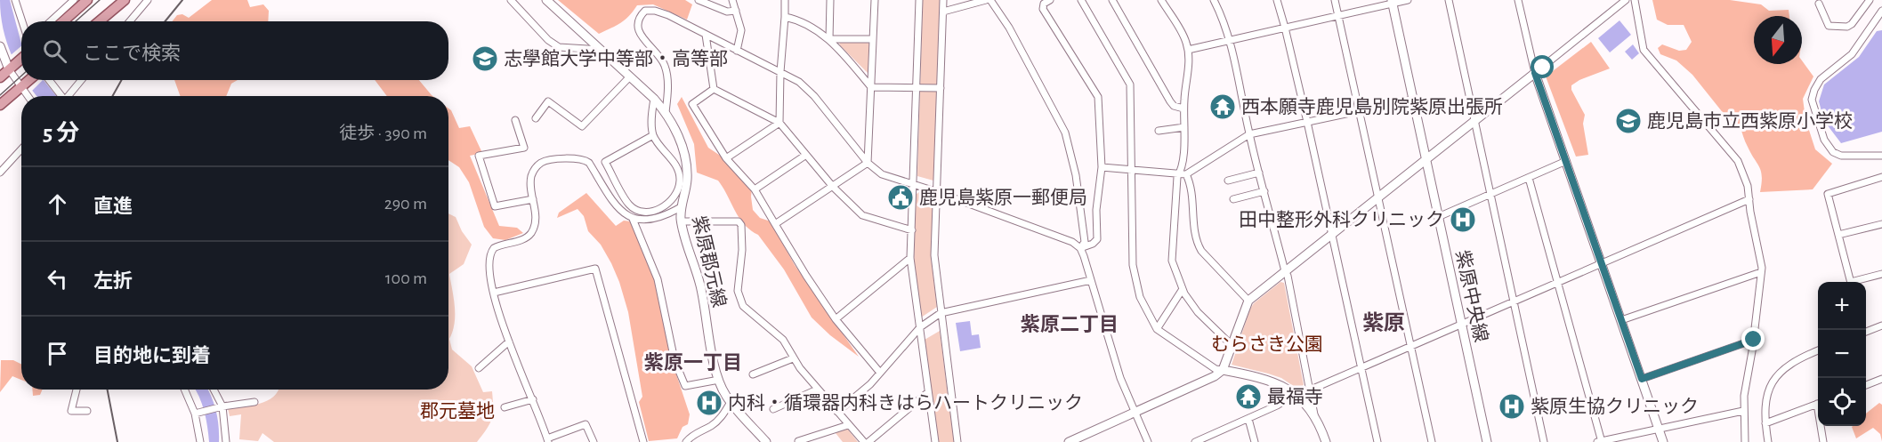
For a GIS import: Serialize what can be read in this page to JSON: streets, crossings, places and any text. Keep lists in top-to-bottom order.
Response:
{
  "streets": {
    "street": ["紫原郡元線", "紫原中央線"]
  },
  "districts": ["紫原", "紫原二丁目", "紫原一丁目"],
  "parks": ["むらさき公園", "郡元墓地"],
  "places": {
    "school or university": ["志學館大学中等部・高等部", "鹿児島市立西紫原小学校"],
    "temple": ["西本願寺鹿児島別院紫原出張所", "最福寺"],
    "public building": ["鹿児島紫原一郵便局"],
    "hospital": ["田中整形外科クリニック", "内科・循環器内科きはらハートクリニック", "紫原生協クリニック"]
  },
  "north": "bottom",
  "page": {
    "search": "ここで検索",
    "heading": ["5 分", "徒歩 · 390 m"],
    "list": [
      ["直進", "290 m"],
      ["左折", "100 m"],
      "目的地に到着"
    ],
    "map_buttons": ["+", "−"]
  }
}
